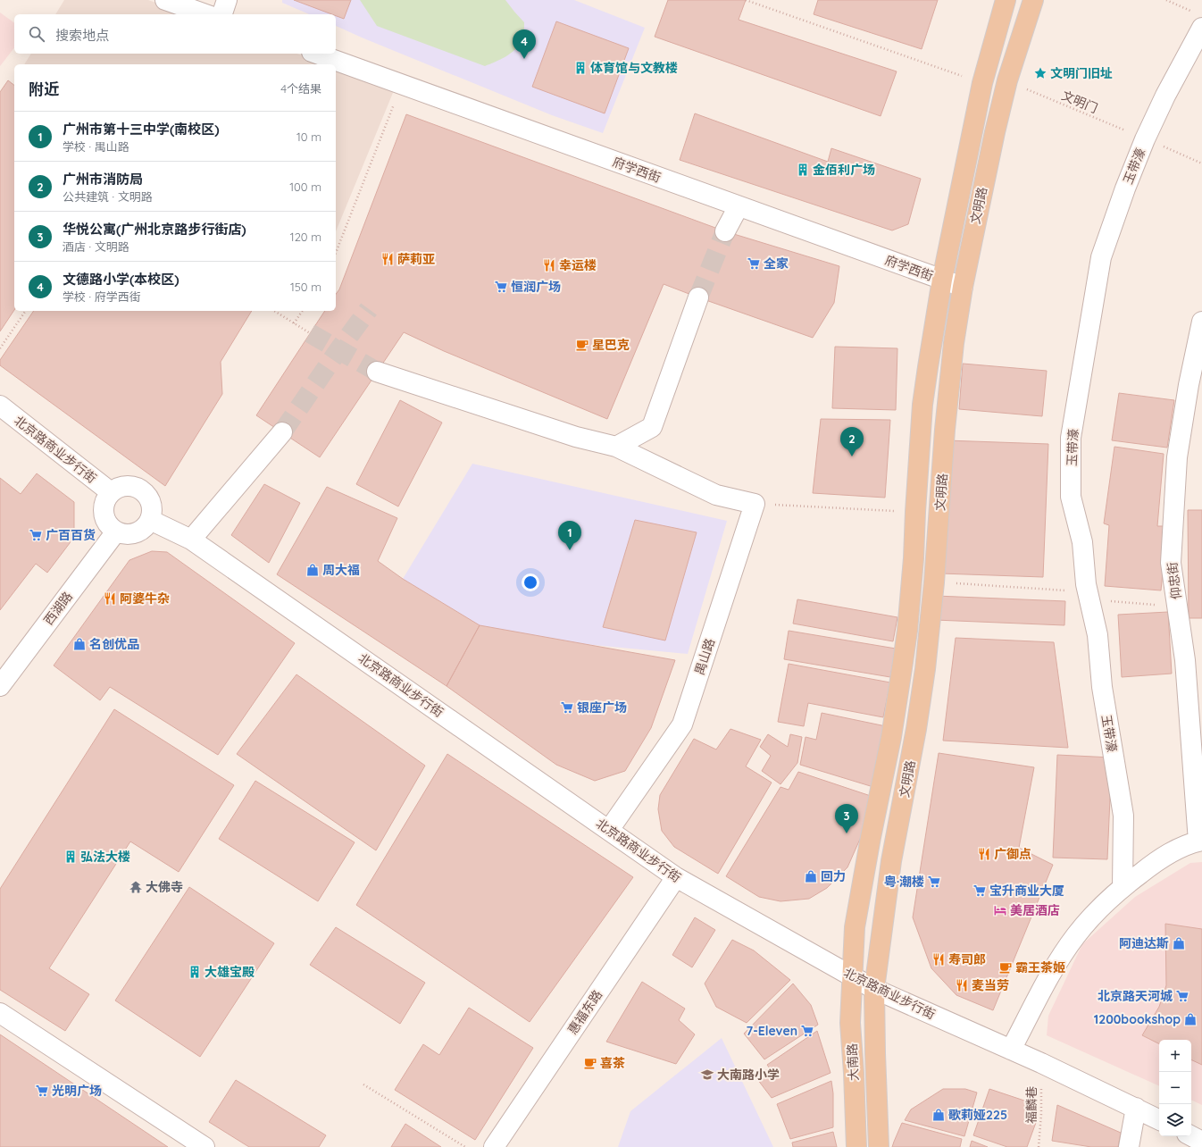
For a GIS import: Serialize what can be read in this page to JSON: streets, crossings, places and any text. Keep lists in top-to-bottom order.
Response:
{
  "streets": {
    "main road": ["文明路", "大南路"],
    "street": [
      "玉带濠",
      "府学西街",
      "北京路商业步行街",
      "仰忠街",
      "西湖路",
      "禺山路",
      "惠福东路"
    ],
    "path": ["文明门", "福麟巷"]
  },
  "crossings": [
    ["文明门", "玉带濠"],
    ["文明门", "文明路"],
    ["府学西街", "文明路"],
    ["文明路", "北京路商业步行街"],
    ["文明路", "大南路"],
    ["北京路商业步行街", "西湖路"],
    ["北京路商业步行街", "禺山路"],
    ["北京路商业步行街", "惠福东路"],
    ["北京路商业步行街", "大南路"],
    ["北京路商业步行街", "福麟巷"]
  ],
  "places": {
    "building": [
      "体育馆与文教楼",
      "金佰利广场",
      "弘法大楼",
      "大雄宝殿"
    ],
    "place": ["文明门旧址"],
    "restaurant": [
      "萨莉亚",
      "幸运楼",
      "阿婆牛杂",
      "广御点",
      "寿司郎",
      "麦当劳"
    ],
    "supermarket": [
      "全家",
      "恒润广场",
      "广百百货",
      "银座广场",
      "粤·潮楼",
      "宝升商业大厦",
      "北京路天河城",
      "7-Eleven",
      "光明广场"
    ],
    "cafe": ["星巴克", "霸王茶姬", "喜茶"],
    "shop": [
      "周大福",
      "名创优品",
      "回力",
      "阿迪达斯",
      "1200bookshop",
      "歌莉娅225"
    ],
    "temple": ["大佛寺"],
    "hotel": ["美居酒店"],
    "school or university": ["大南路小学"]
  },
  "page": {
    "search": "搜索地点",
    "pins": [
      "4",
      "2",
      "1",
      "3"
    ],
    "heading": ["附近", "4个结果"],
    "list": [
      {
        "mark": "1",
        "name": "广州市第十三中学(南校区)",
        "note": "学校 · 禺山路",
        "value": "10 m"
      },
      {
        "mark": "2",
        "name": "广州市消防局",
        "note": "公共建筑 · 文明路",
        "value": "100 m"
      },
      {
        "mark": "3",
        "name": "华悦公寓(广州北京路步行街店)",
        "note": "酒店 · 文明路",
        "value": "120 m"
      },
      {
        "mark": "4",
        "name": "文德路小学(本校区)",
        "note": "学校 · 府学西街",
        "value": "150 m"
      }
    ],
    "map_buttons": ["+", "−"]
  }
}
